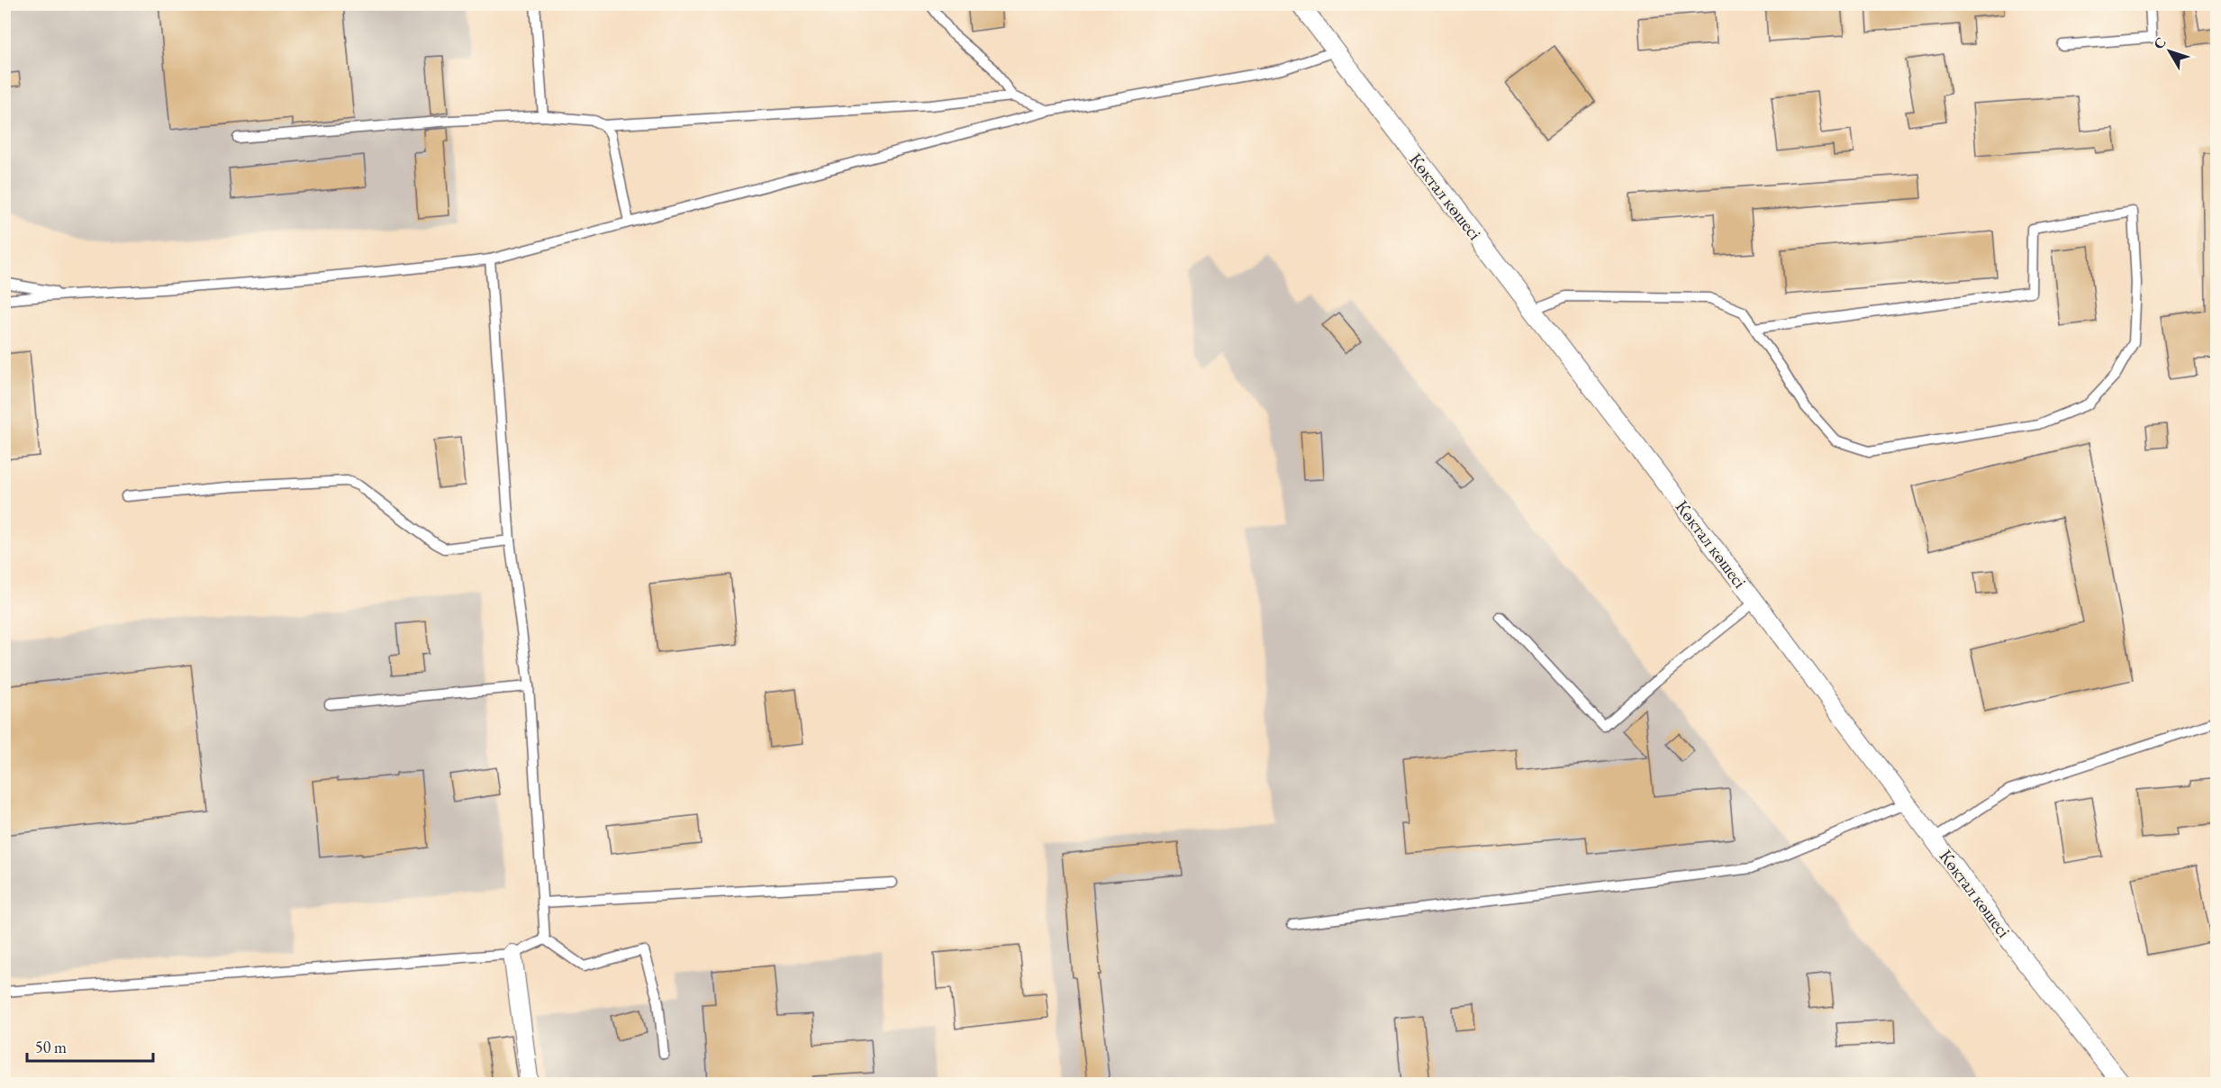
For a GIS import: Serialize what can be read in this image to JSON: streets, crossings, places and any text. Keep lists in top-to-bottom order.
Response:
{
  "streets": {
    "street": ["Көктал көшесі"]
  },
  "scale_bar": "50 m",
  "north": "top left"
}
